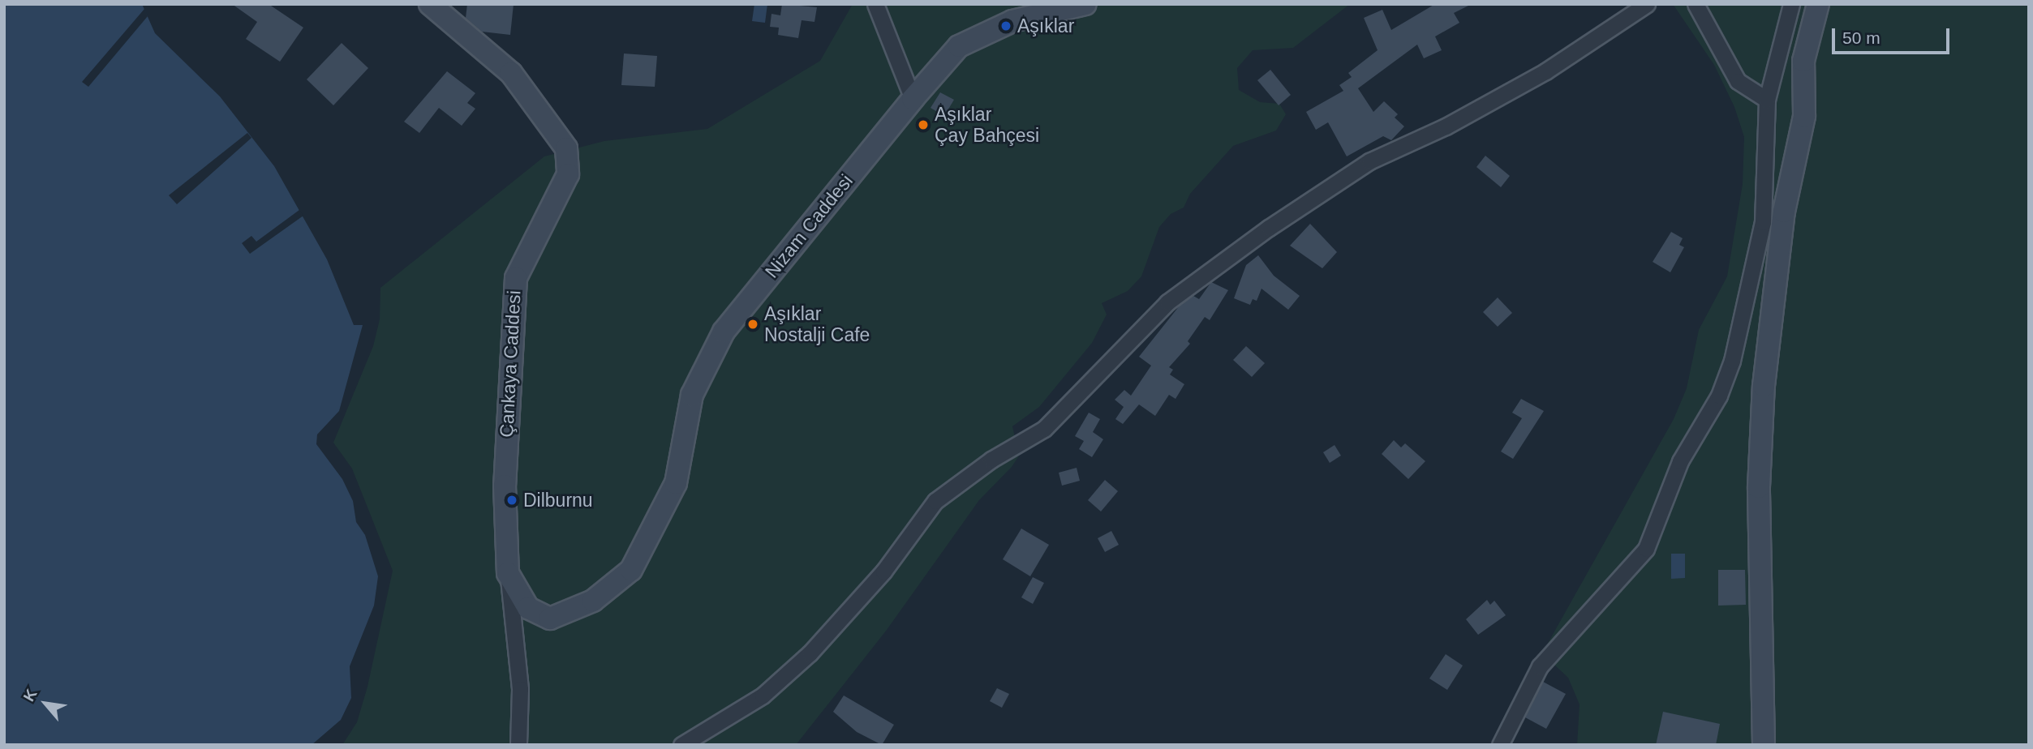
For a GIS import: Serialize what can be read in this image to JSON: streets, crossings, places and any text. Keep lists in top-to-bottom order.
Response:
{
  "streets": {
    "street": ["Nizam Caddesi", "Çankaya Caddesi"]
  },
  "crossings": [
    ["Nizam Caddesi", "Çankaya Caddesi"]
  ],
  "places": [
    "Aşıklar",
    "Aşıklar Çay Bahçesi",
    "Aşıklar Nostalji Cafe",
    "Dilburnu"
  ],
  "scale_bar": "50 m",
  "north": "top left"
}
